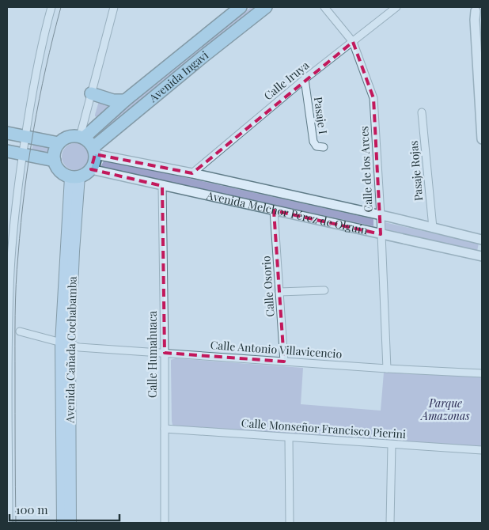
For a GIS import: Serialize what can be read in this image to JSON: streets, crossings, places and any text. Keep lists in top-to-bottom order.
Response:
{
  "streets": {
    "highway": ["Avenida Ingavi"],
    "main road": ["Avenida Cañada Cochabamba"],
    "street": [
      "Calle Iruya",
      "Pasaje I",
      "Calle de los Arces",
      "Pasaje Rojas",
      "Avenida Melchor Pérez de Olguín",
      "Calle Osorio",
      "Calle Antonio Villavicencio",
      "Calle Humahuaca",
      "Calle Monseñor Francisco Pierini"
    ]
  },
  "crossings": [
    ["Avenida Ingavi", "Avenida Melchor Pérez de Olguín"],
    ["Avenida Ingavi", "Avenida Cañada Cochabamba"],
    ["Calle Iruya", "Pasaje I"],
    ["Calle Iruya", "Calle de los Arces"],
    ["Calle Iruya", "Avenida Melchor Pérez de Olguín"],
    ["Calle de los Arces", "Avenida Melchor Pérez de Olguín"],
    ["Calle de los Arces", "Calle Antonio Villavicencio"],
    ["Pasaje Rojas", "Avenida Melchor Pérez de Olguín"],
    ["Avenida Melchor Pérez de Olguín", "Calle Osorio"],
    ["Avenida Melchor Pérez de Olguín", "Avenida Cañada Cochabamba"],
    ["Avenida Melchor Pérez de Olguín", "Calle Humahuaca"],
    ["Calle Osorio", "Calle Antonio Villavicencio"],
    ["Avenida Cañada Cochabamba", "Calle Antonio Villavicencio"],
    ["Calle Antonio Villavicencio", "Calle Humahuaca"],
    ["Calle Humahuaca", "Calle Monseñor Francisco Pierini"]
  ],
  "parks": ["Parque Amazonas"],
  "scale_bar": "100 m"
}
